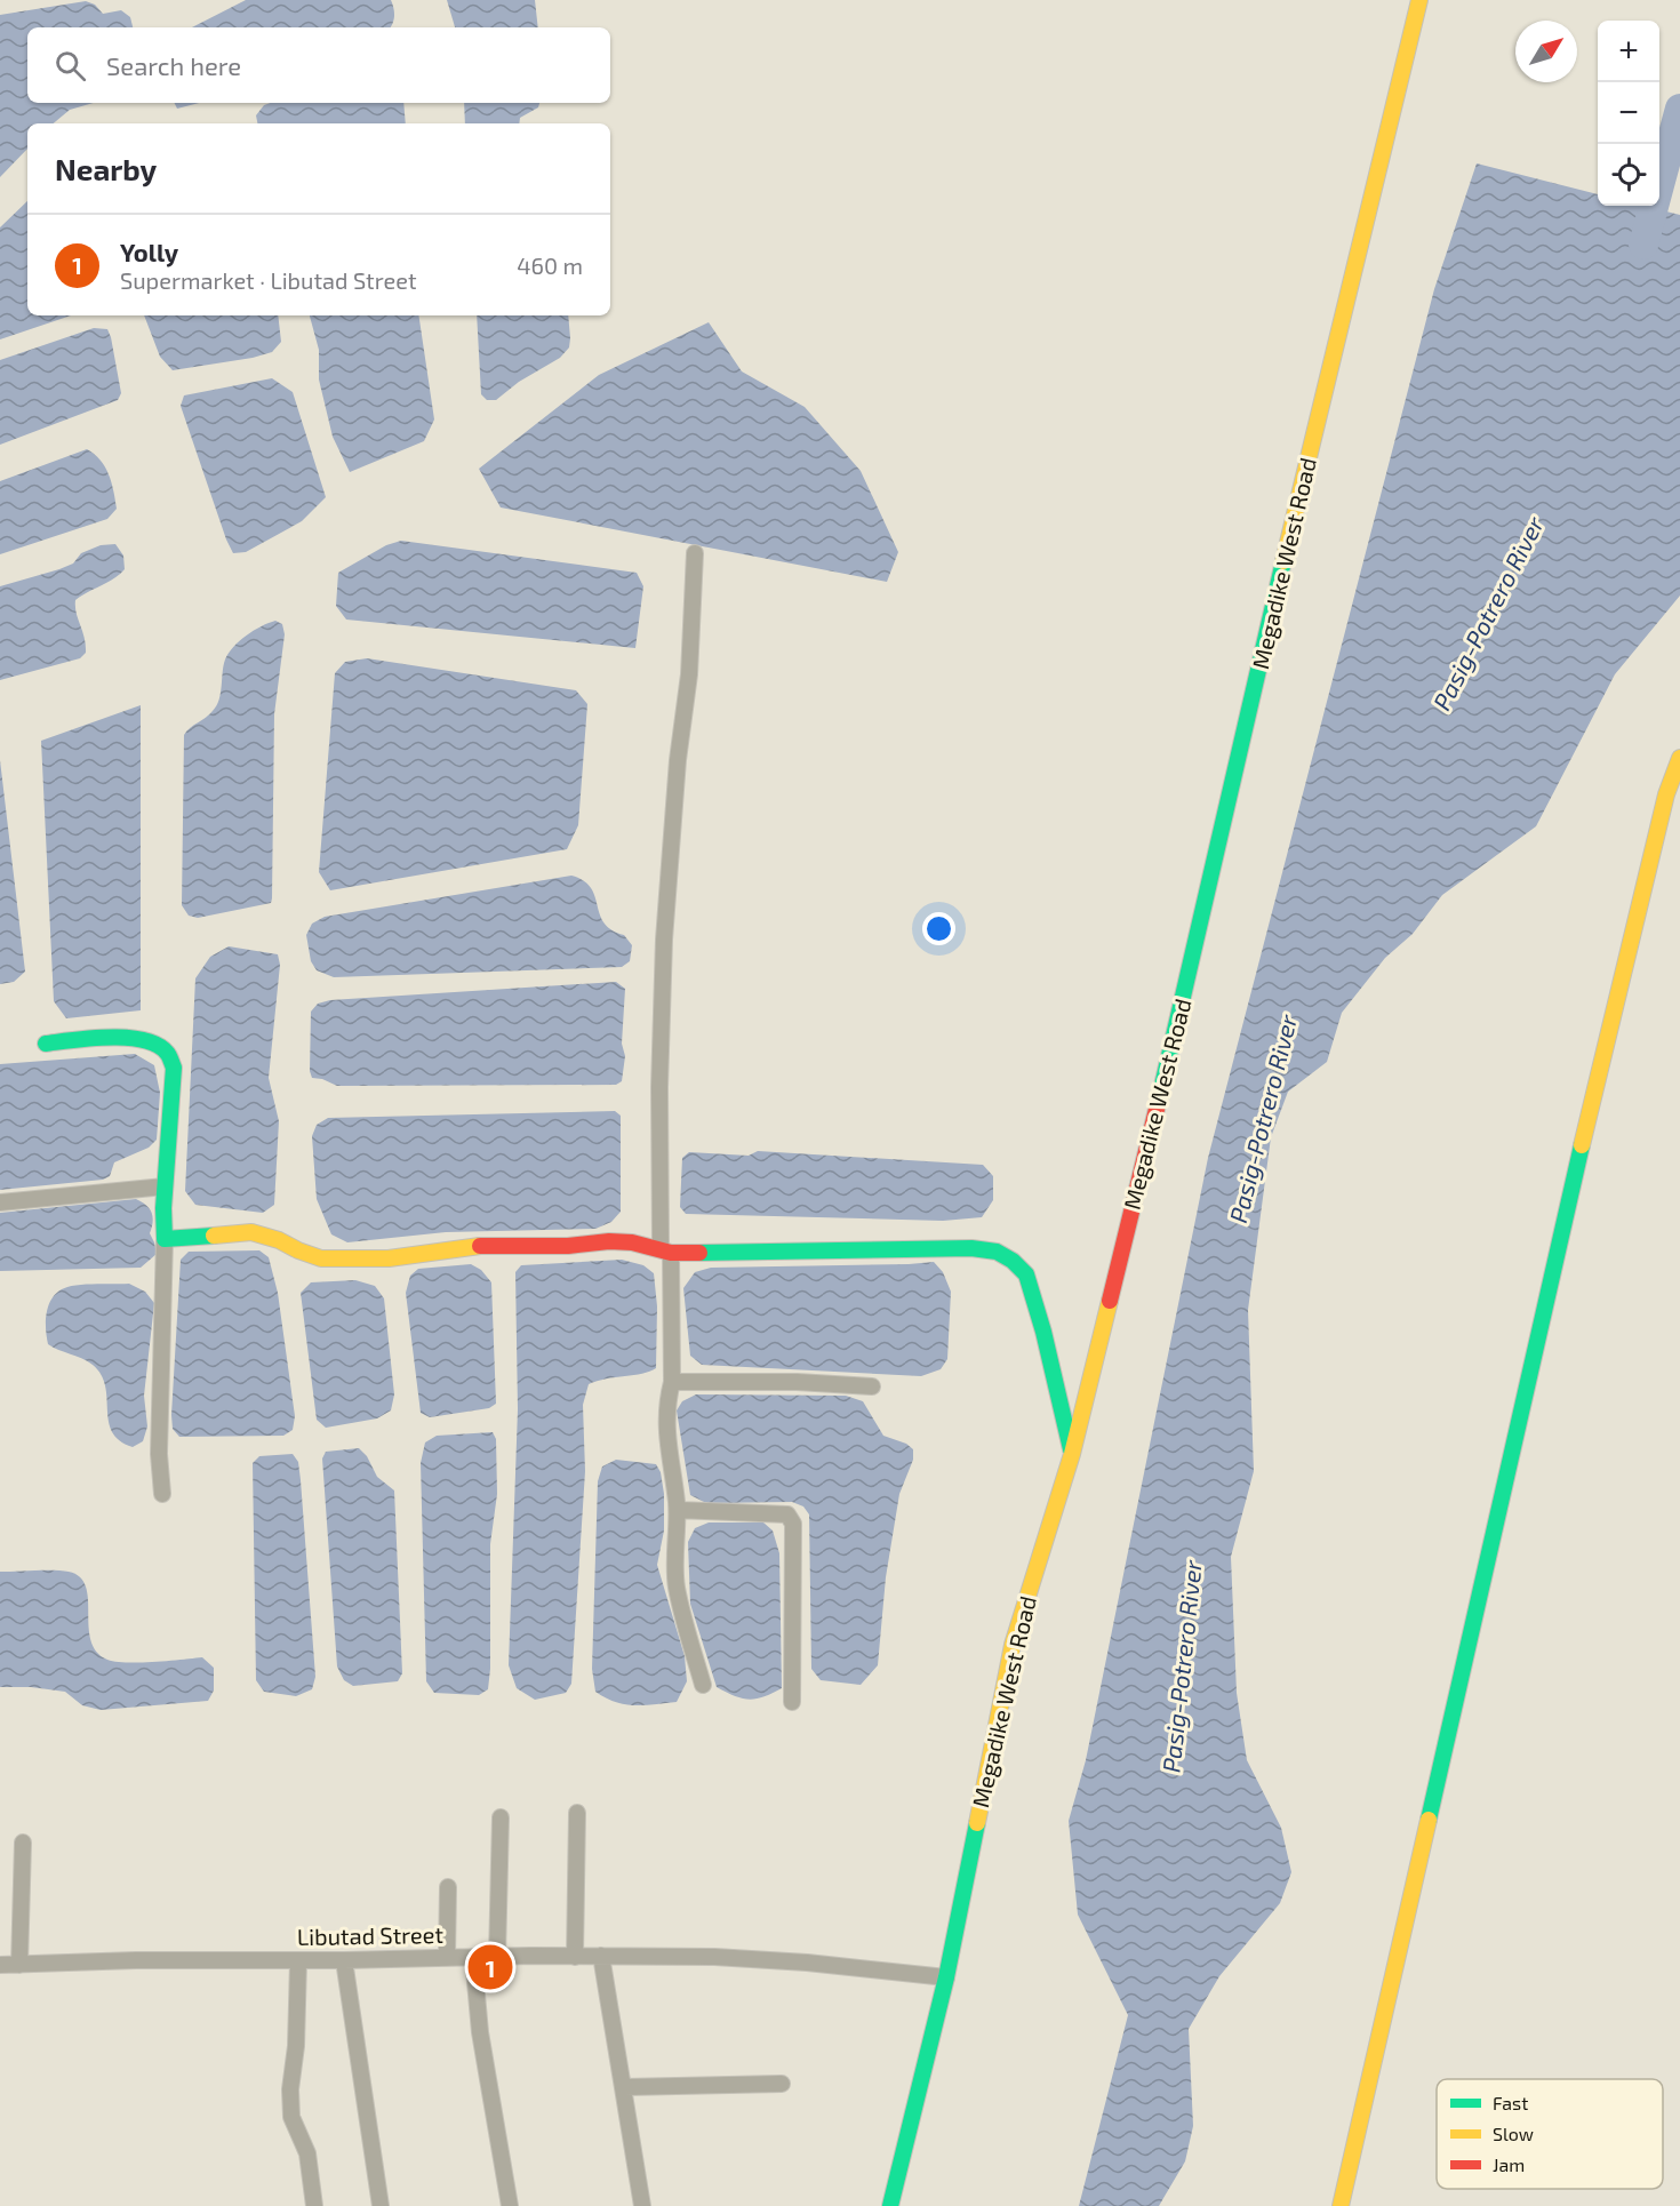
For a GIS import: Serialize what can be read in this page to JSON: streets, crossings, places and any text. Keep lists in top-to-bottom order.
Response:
{
  "streets": {
    "street": ["Megadike West Road", "Libutad Street"]
  },
  "crossings": [
    ["Megadike West Road", "Libutad Street"]
  ],
  "water": ["Pasig-Potrero River"],
  "legend": ["Fast", "Slow", "Jam"],
  "north": "top right",
  "page": {
    "map_buttons": ["+", "−"],
    "search": "Search here",
    "heading": "Nearby",
    "list": [
      {
        "mark": "1",
        "name": "Yolly",
        "note": "Supermarket · Libutad Street",
        "value": "460 m"
      }
    ],
    "pins": "1"
  }
}
